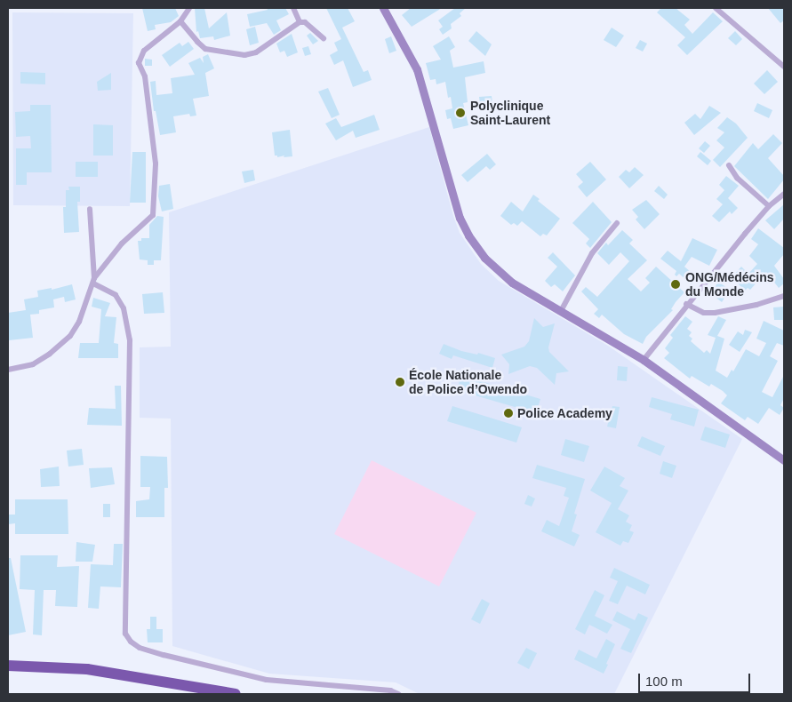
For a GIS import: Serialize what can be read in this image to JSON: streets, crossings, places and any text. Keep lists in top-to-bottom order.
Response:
{
  "places": [
    "Polyclinique Saint-Laurent",
    "ONG/Médécins du Monde",
    "École Nationale de Police d’Owendo",
    "Police Academy"
  ],
  "scale_bar": "100 m"
}
